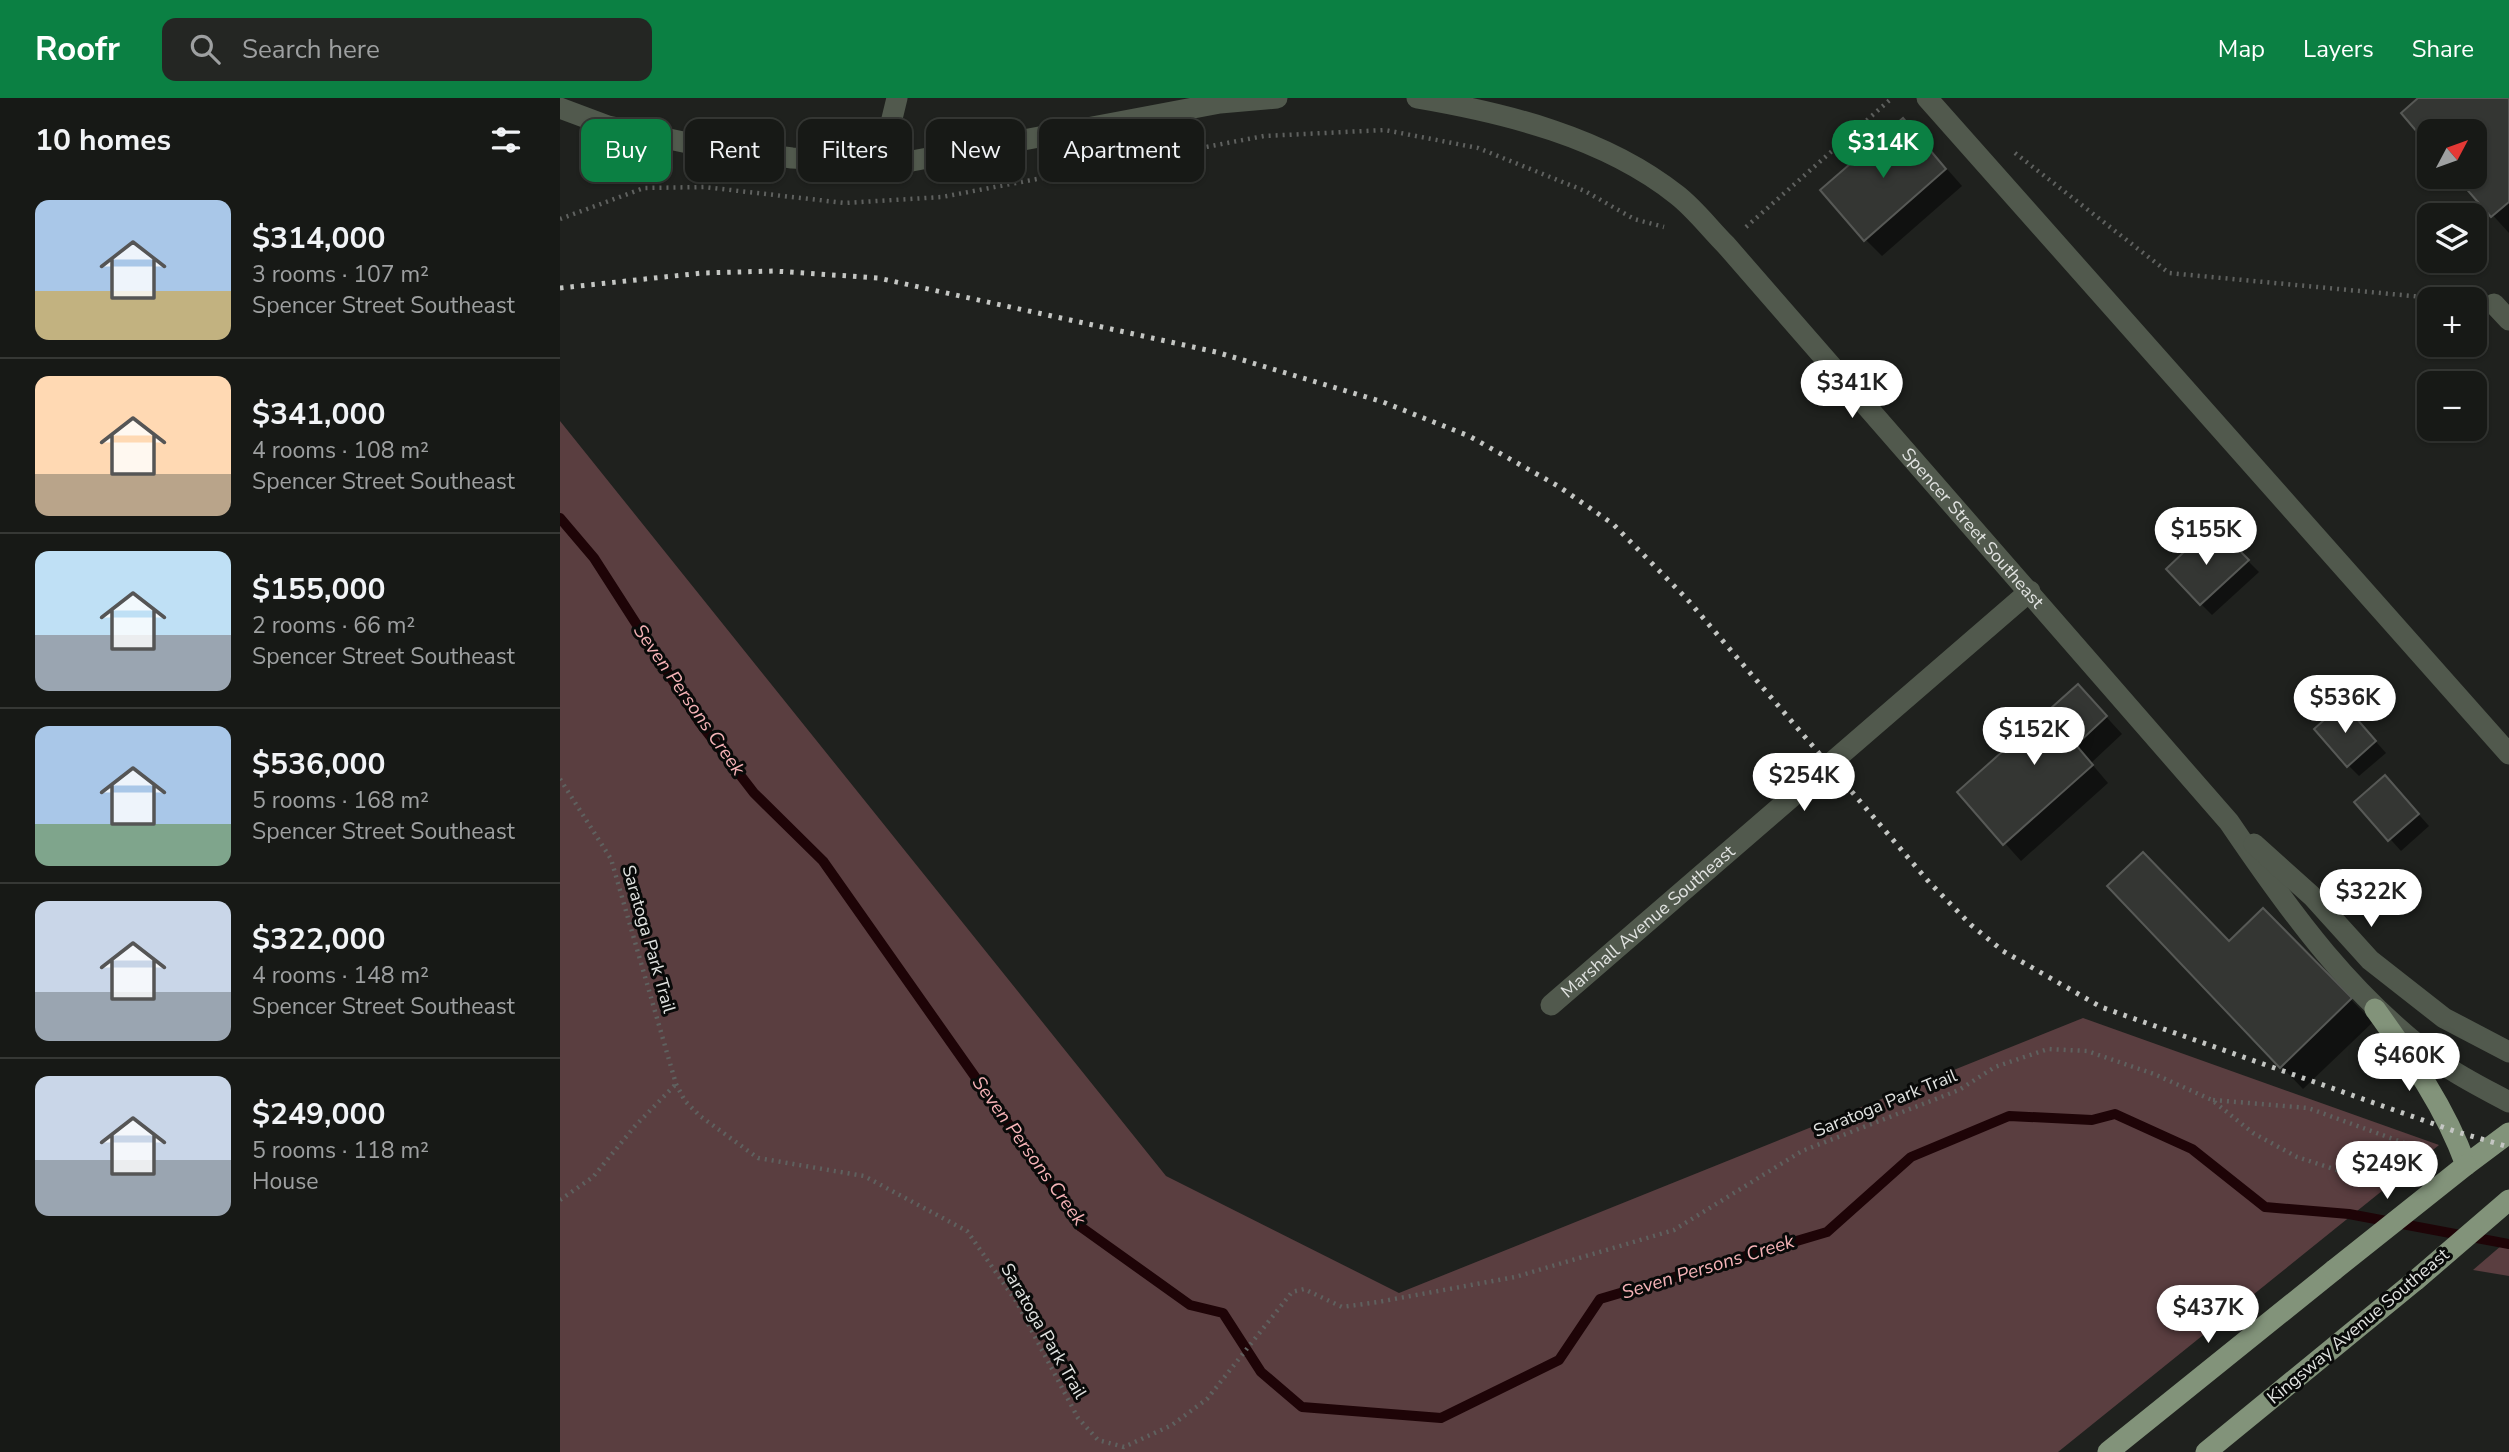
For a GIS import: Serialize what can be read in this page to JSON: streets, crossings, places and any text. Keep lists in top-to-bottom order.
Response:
{
  "streets": {
    "main road": ["Kingsway Avenue Southeast"],
    "street": ["Spencer Street Southeast", "Marshall Avenue Southeast"],
    "path": ["Saratoga Park Trail"]
  },
  "crossings": [
    ["Spencer Street Southeast", "Marshall Avenue Southeast"]
  ],
  "water": ["Seven Persons Creek"],
  "north": "top right",
  "page": {
    "header": "Roofr",
    "search": "Search here",
    "nav": ["Map", "Layers", "Share"],
    "heading": "10 homes",
    "map_buttons": ["+", "−"],
    "chip": [
      "Buy",
      "Rent",
      "Filters",
      "New",
      "Apartment"
    ],
    "price": [
      "$314K",
      "$341K",
      "$155K",
      "$536K",
      "$152K",
      "$254K",
      "$322K",
      "$460K",
      "$249K",
      "$437K"
    ],
    "list": [
      {
        "name": "$314,000",
        "note": "3 rooms · 107 m² · Spencer Street Southeast"
      },
      {
        "name": "$341,000",
        "note": "4 rooms · 108 m² · Spencer Street Southeast"
      },
      {
        "name": "$155,000",
        "note": "2 rooms · 66 m² · Spencer Street Southeast"
      },
      {
        "name": "$536,000",
        "note": "5 rooms · 168 m² · Spencer Street Southeast"
      },
      {
        "name": "$322,000",
        "note": "4 rooms · 148 m² · Spencer Street Southeast"
      },
      {
        "name": "$249,000",
        "note": "5 rooms · 118 m² · House"
      }
    ]
  }
}
